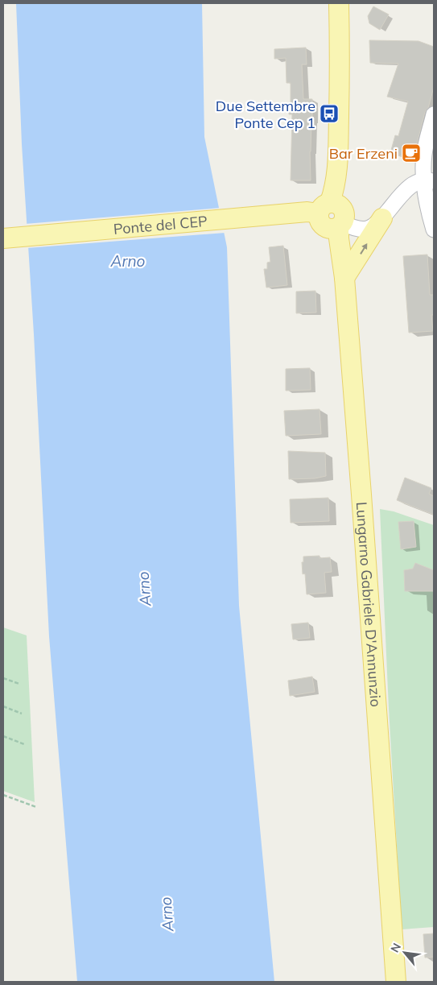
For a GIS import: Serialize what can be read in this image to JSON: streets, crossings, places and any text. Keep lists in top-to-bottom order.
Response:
{
  "streets": {
    "main road": ["Ponte del CEP", "Lungarno Gabriele D'Annunzio"]
  },
  "water": ["Arno"],
  "places": {
    "bus stop": ["Due Settembre Ponte Cep 1"],
    "cafe": ["Bar Erzeni"]
  },
  "north": "top left"
}
